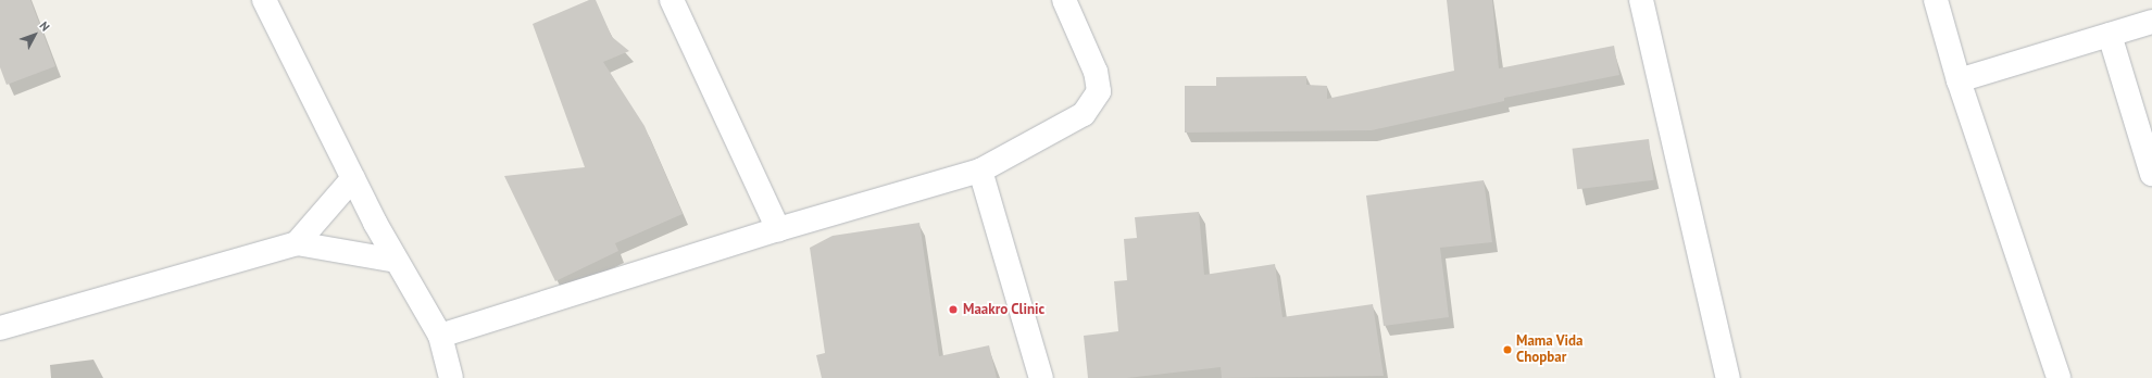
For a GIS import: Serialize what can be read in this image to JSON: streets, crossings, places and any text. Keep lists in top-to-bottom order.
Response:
{
  "places": ["Maakro Clinic", "Mama Vida Chopbar"],
  "north": "top right"
}
